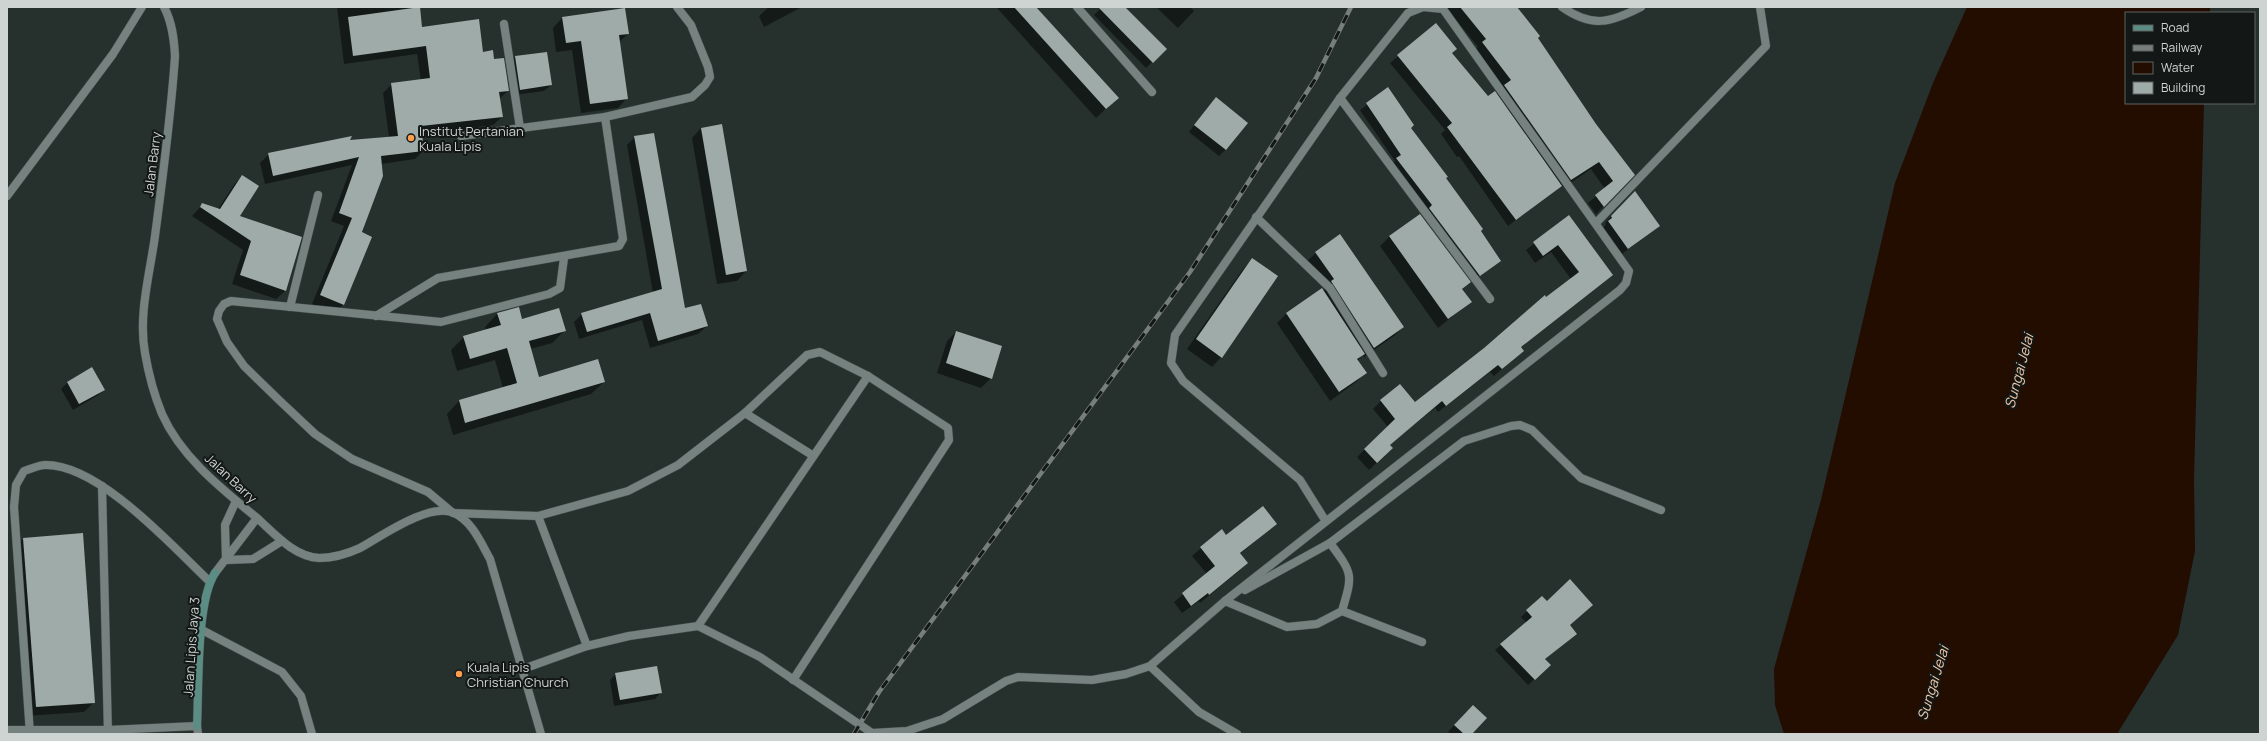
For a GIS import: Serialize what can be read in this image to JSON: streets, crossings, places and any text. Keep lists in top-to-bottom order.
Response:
{
  "streets": {
    "street": ["Jalan Barry", "Jalan Lipis Jaya 3"]
  },
  "water": ["Sungai Jelai"],
  "places": ["Institut Pertanian Kuala Lipis", "Kuala Lipis Christian Church"],
  "legend": [
    "Road",
    "Railway",
    "Water",
    "Building"
  ]
}
